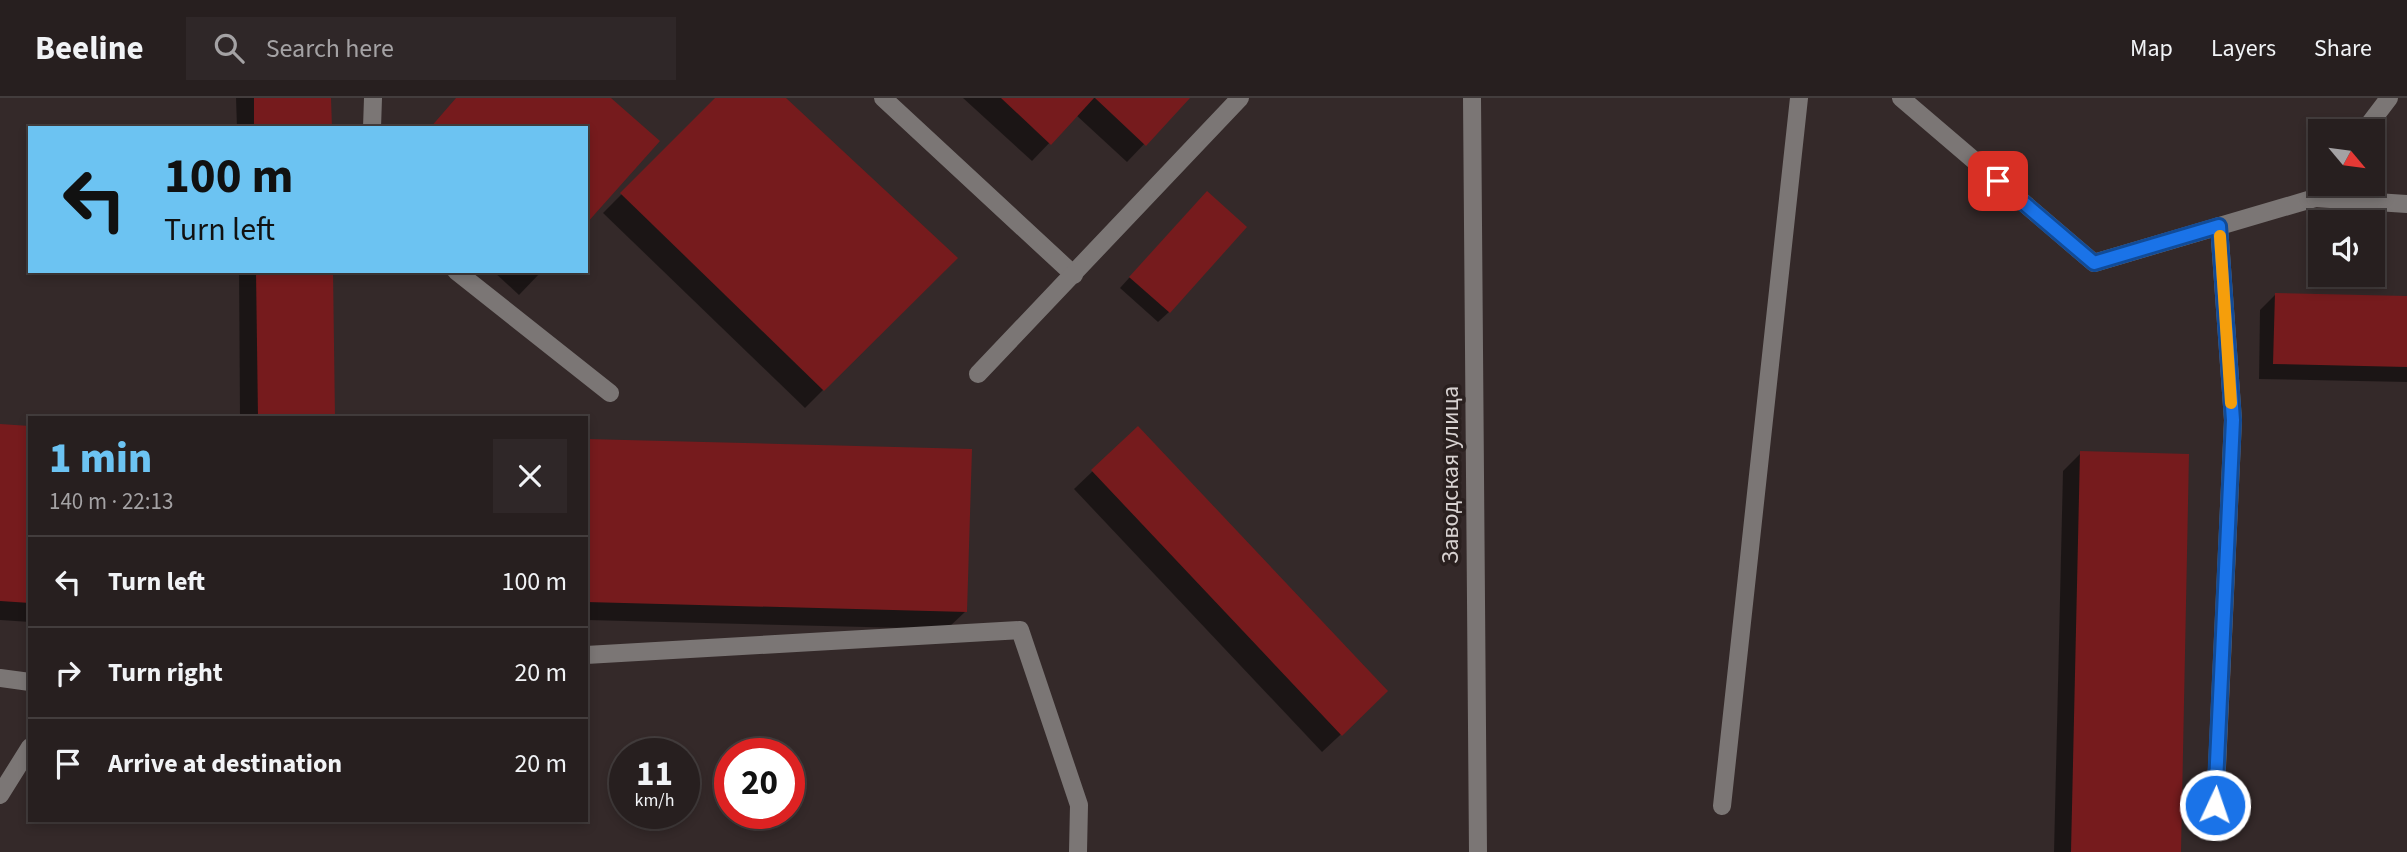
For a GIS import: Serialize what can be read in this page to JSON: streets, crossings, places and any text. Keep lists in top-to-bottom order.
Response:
{
  "streets": {
    "street": ["Заводская улица"]
  },
  "north": "bottom right",
  "page": {
    "header": "Beeline",
    "search": "Search here",
    "nav": ["Map", "Layers", "Share"],
    "turn": ["100 m", "Turn left"],
    "heading": ["1 min", "140 m · 22:13"],
    "list": [
      {
        "name": "Turn left",
        "value": "100 m"
      },
      {
        "name": "Turn right",
        "value": "20 m"
      },
      {
        "name": "Arrive at destination",
        "value": "20 m"
      }
    ],
    "speed": "11 km/h",
    "limit": "20"
  }
}
